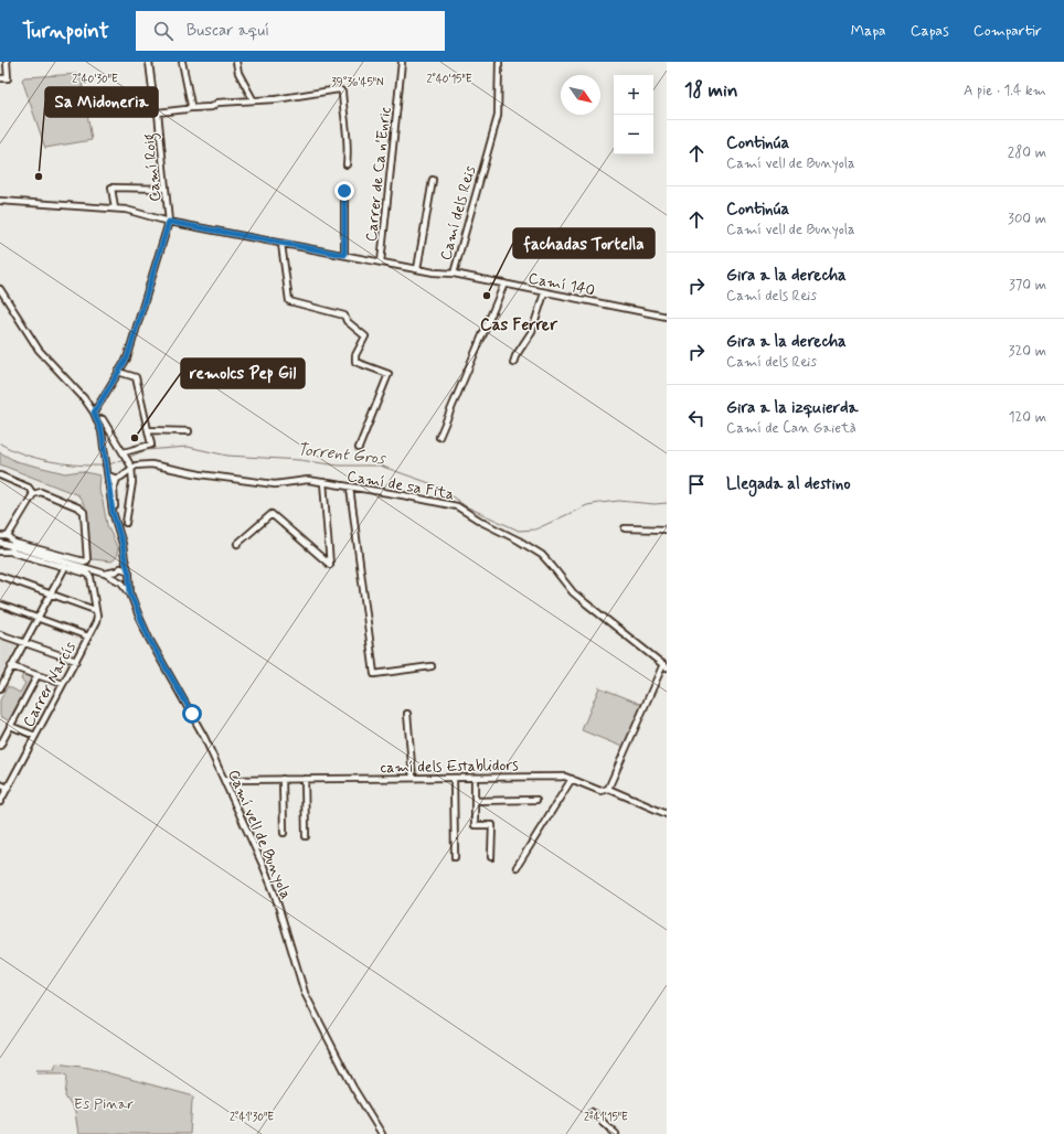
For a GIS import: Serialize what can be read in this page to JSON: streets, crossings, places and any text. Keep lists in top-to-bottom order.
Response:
{
  "streets": {
    "street": [
      "Camí Roig",
      "Carrer de Ca n'Enric",
      "Camí dels Reis",
      "Camí 140",
      "Camí de sa Fita",
      "Carrer Narcís",
      "camí dels Establidors",
      "Camí vell de Bunyola"
    ]
  },
  "crossings": [
    ["Camí Roig", "Camí dels Reis"],
    ["Carrer de Ca n'Enric", "Camí dels Reis"],
    ["Camí dels Reis", "Camí 140"],
    ["Camí de sa Fita", "Camí vell de Bunyola"],
    ["camí dels Establidors", "Camí vell de Bunyola"]
  ],
  "districts": ["Cas Ferrer"],
  "water": ["Torrent Gros"],
  "parks": ["Es Pinar"],
  "places": ["Sa Midoneria", "fachadas Tortella", "remolcs Pep Gil"],
  "north": "bottom right",
  "page": {
    "header": "Turnpoint",
    "search": "Buscar aquí",
    "nav": ["Mapa", "Capas", "Compartir"],
    "heading": ["18 min", "A pie · 1.4 km"],
    "map_buttons": ["+", "−"],
    "list": [
      ["Continúa", "Camí vell de Bunyola", "280 m"],
      ["Continúa", "Camí vell de Bunyola", "300 m"],
      ["Gira a la derecha", "Camí dels Reis", "370 m"],
      ["Gira a la derecha", "Camí dels Reis", "320 m"],
      ["Gira a la izquierda", "Camí de Can Gaietà", "120 m"],
      "Llegada al destino"
    ]
  },
  "coordinates": [
    "2°40'15\"E",
    "2°40'30\"E",
    "39°36'45\"N",
    "2°41'30\"E",
    "2°41'15\"E"
  ]
}
